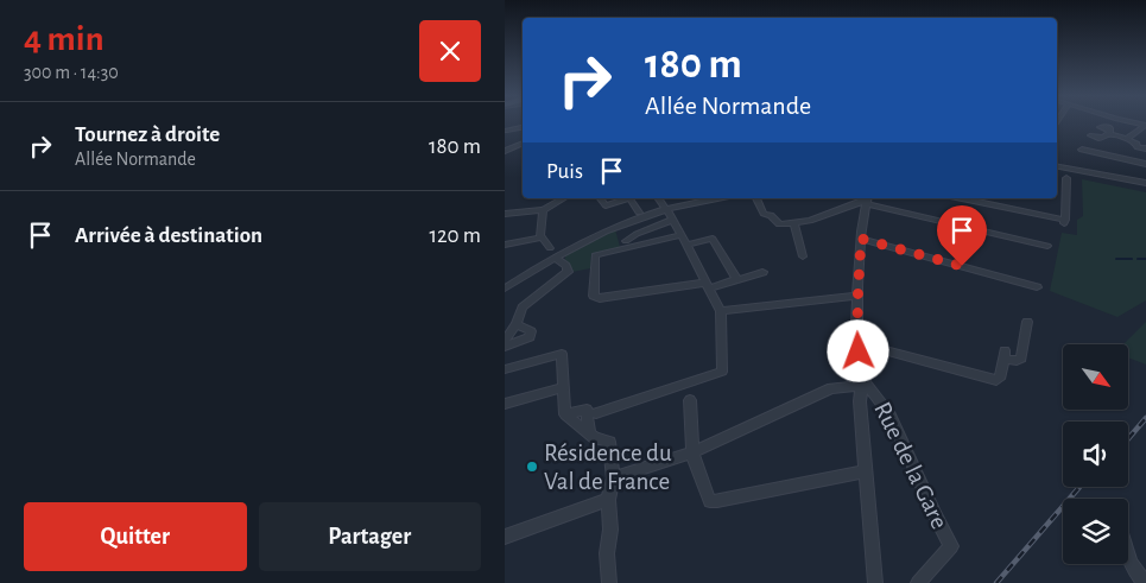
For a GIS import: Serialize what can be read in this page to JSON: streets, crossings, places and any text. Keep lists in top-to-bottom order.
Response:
{
  "streets": {
    "street": ["Rue de la Gare"]
  },
  "places": ["Résidence du Val de France"],
  "north": "bottom right",
  "page": {
    "heading": ["4 min", "300 m · 14:30"],
    "turn": ["180 m", "Allée Normande"],
    "list": [
      {
        "name": "Tournez à droite",
        "note": "Allée Normande",
        "value": "180 m"
      },
      {
        "name": "Arrivée à destination",
        "value": "120 m"
      }
    ],
    "then": "Puis",
    "buttons": ["Quitter", "Partager"]
  }
}
